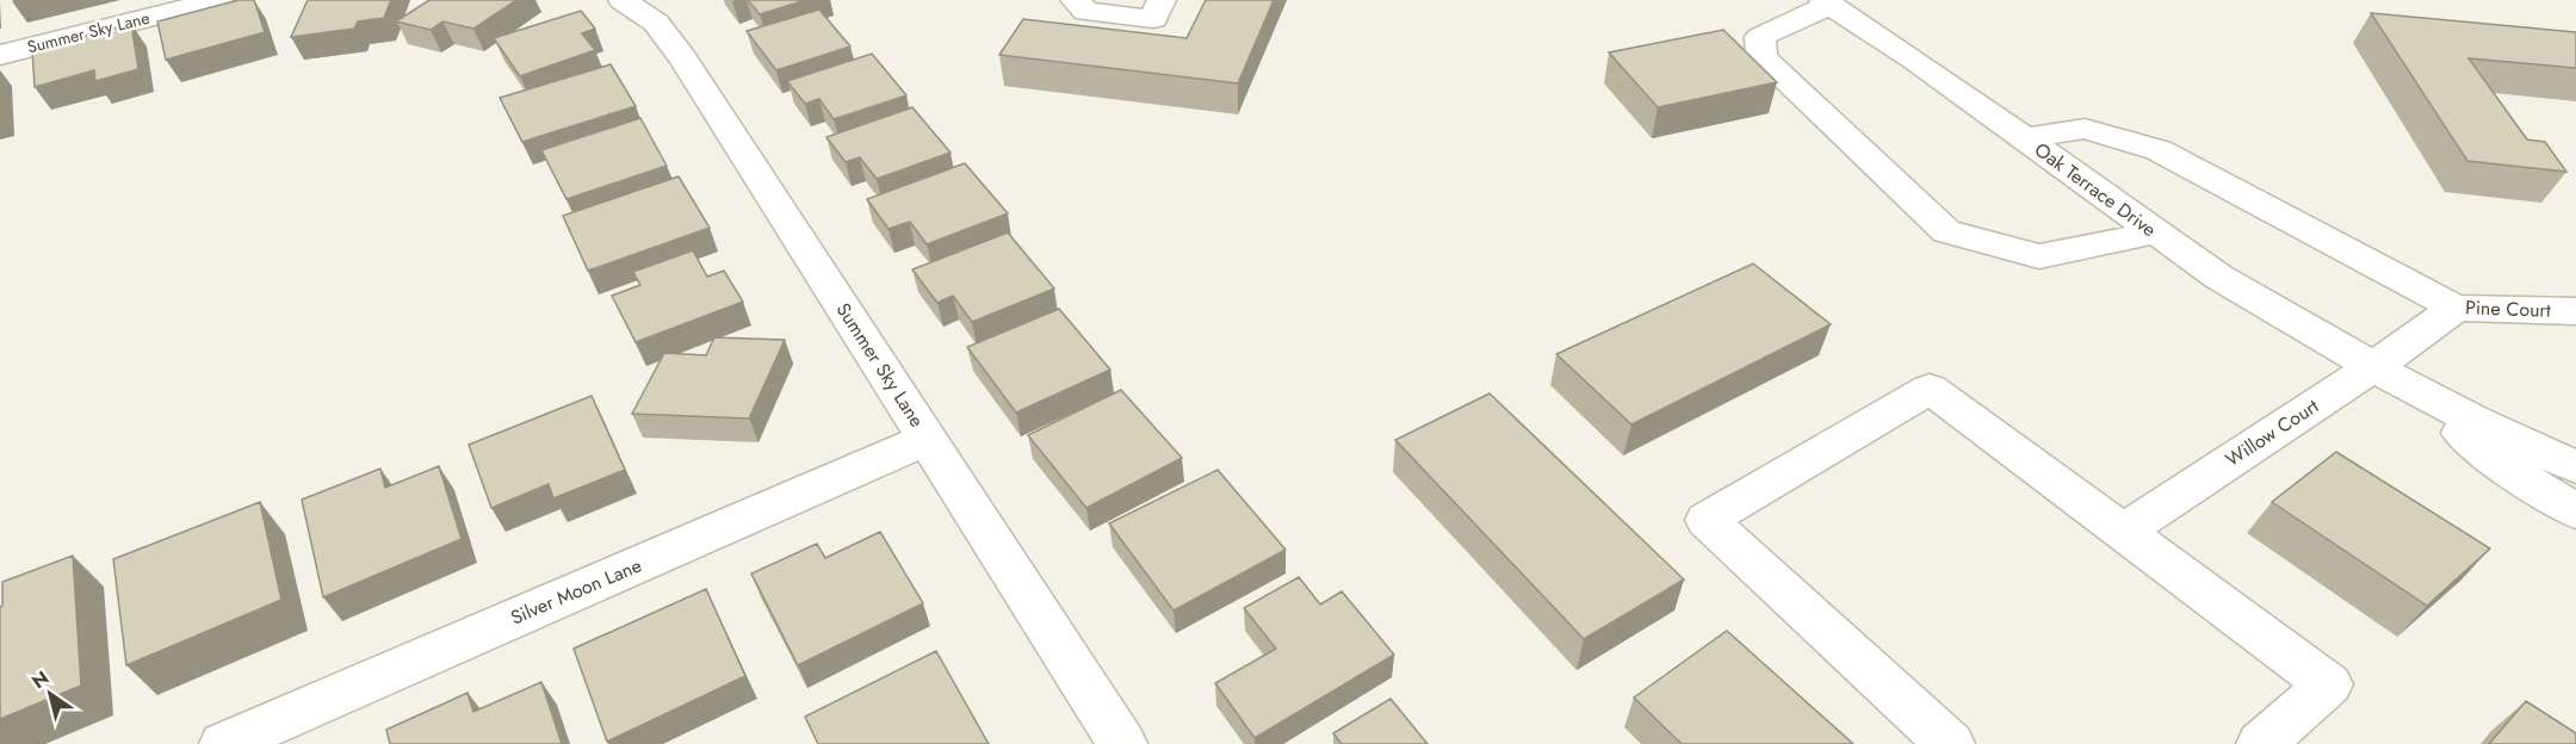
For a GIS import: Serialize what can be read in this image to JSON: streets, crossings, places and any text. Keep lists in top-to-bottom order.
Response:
{
  "streets": {
    "street": [
      "Summer Sky Lane",
      "Oak Terrace Drive",
      "Pine Court",
      "Willow Court",
      "Silver Moon Lane"
    ]
  },
  "crossings": [
    ["Summer Sky Lane", "Silver Moon Lane"],
    ["Oak Terrace Drive", "Pine Court"],
    ["Oak Terrace Drive", "Willow Court"],
    ["Pine Court", "Willow Court"]
  ],
  "north": "top left"
}
